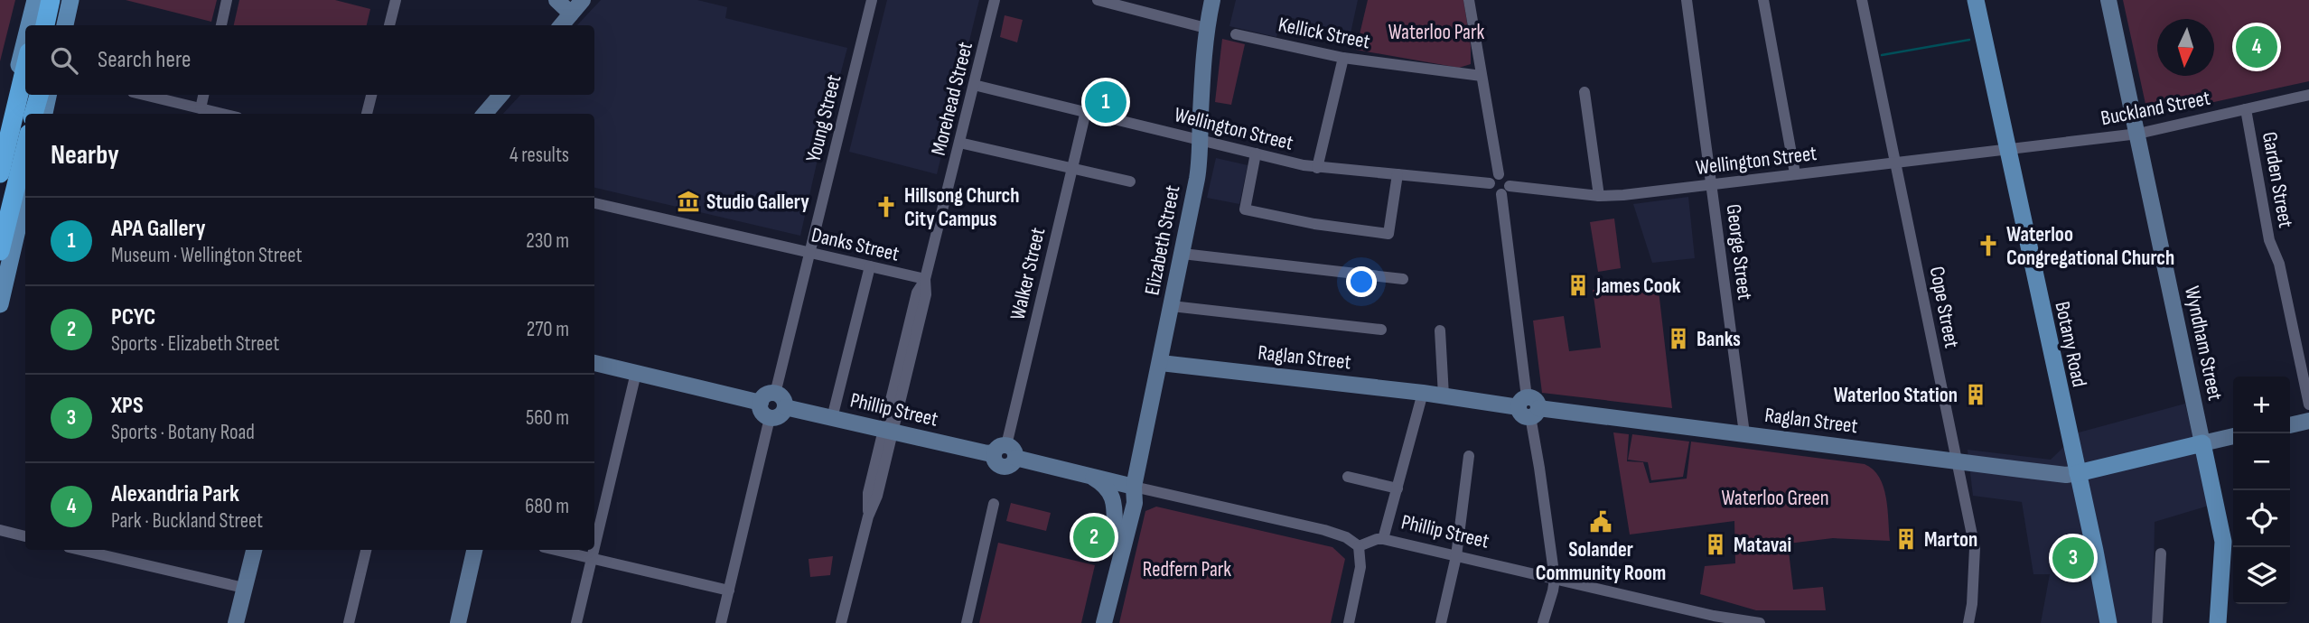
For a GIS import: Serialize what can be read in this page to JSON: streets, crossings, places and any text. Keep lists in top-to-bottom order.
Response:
{
  "streets": {
    "main road": ["Wyndham Street", "Botany Road"],
    "street": [
      "Kellick Street",
      "Morehead Street",
      "Buckland Street",
      "Young Street",
      "Wellington Street",
      "Garden Street",
      "Elizabeth Street",
      "Danks Street",
      "George Street",
      "Walker Street",
      "Cope Street",
      "Raglan Street",
      "Phillip Street"
    ]
  },
  "crossings": [
    ["Morehead Street", "Wellington Street"],
    ["Morehead Street", "Danks Street"],
    ["Morehead Street", "Phillip Street"],
    ["Buckland Street", "Wellington Street"],
    ["Buckland Street", "Garden Street"],
    ["Buckland Street", "Wyndham Street"],
    ["Buckland Street", "Botany Road"],
    ["Young Street", "Danks Street"],
    ["Young Street", "Phillip Street"],
    ["Wellington Street", "Elizabeth Street"],
    ["Wellington Street", "George Street"],
    ["Wellington Street", "Walker Street"],
    ["Wellington Street", "Cope Street"],
    ["Wellington Street", "Botany Road"],
    ["Elizabeth Street", "Raglan Street"],
    ["Elizabeth Street", "Phillip Street"],
    ["George Street", "Raglan Street"],
    ["Walker Street", "Phillip Street"],
    ["Cope Street", "Raglan Street"],
    ["Botany Road", "Raglan Street"]
  ],
  "parks": ["Waterloo Park", "Waterloo Green", "Redfern Park"],
  "places": {
    "museum": ["Studio Gallery"],
    "church": ["Hillsong Church City Campus", "Waterloo Congregational Church"],
    "building": [
      "James Cook",
      "Banks",
      "Waterloo Station",
      "Marton",
      "Matavai"
    ],
    "public building": ["Solander Community Room"]
  },
  "north": "bottom",
  "page": {
    "pins": [
      "4",
      "1",
      "2",
      "3"
    ],
    "search": "Search here",
    "heading": ["Nearby", "4 results"],
    "list": [
      {
        "mark": "1",
        "name": "APA Gallery",
        "note": "Museum · Wellington Street",
        "value": "230 m"
      },
      {
        "mark": "2",
        "name": "PCYC",
        "note": "Sports · Elizabeth Street",
        "value": "270 m"
      },
      {
        "mark": "3",
        "name": "XPS",
        "note": "Sports · Botany Road",
        "value": "560 m"
      },
      {
        "mark": "4",
        "name": "Alexandria Park",
        "note": "Park · Buckland Street",
        "value": "680 m"
      }
    ],
    "map_buttons": ["+", "−"]
  }
}
